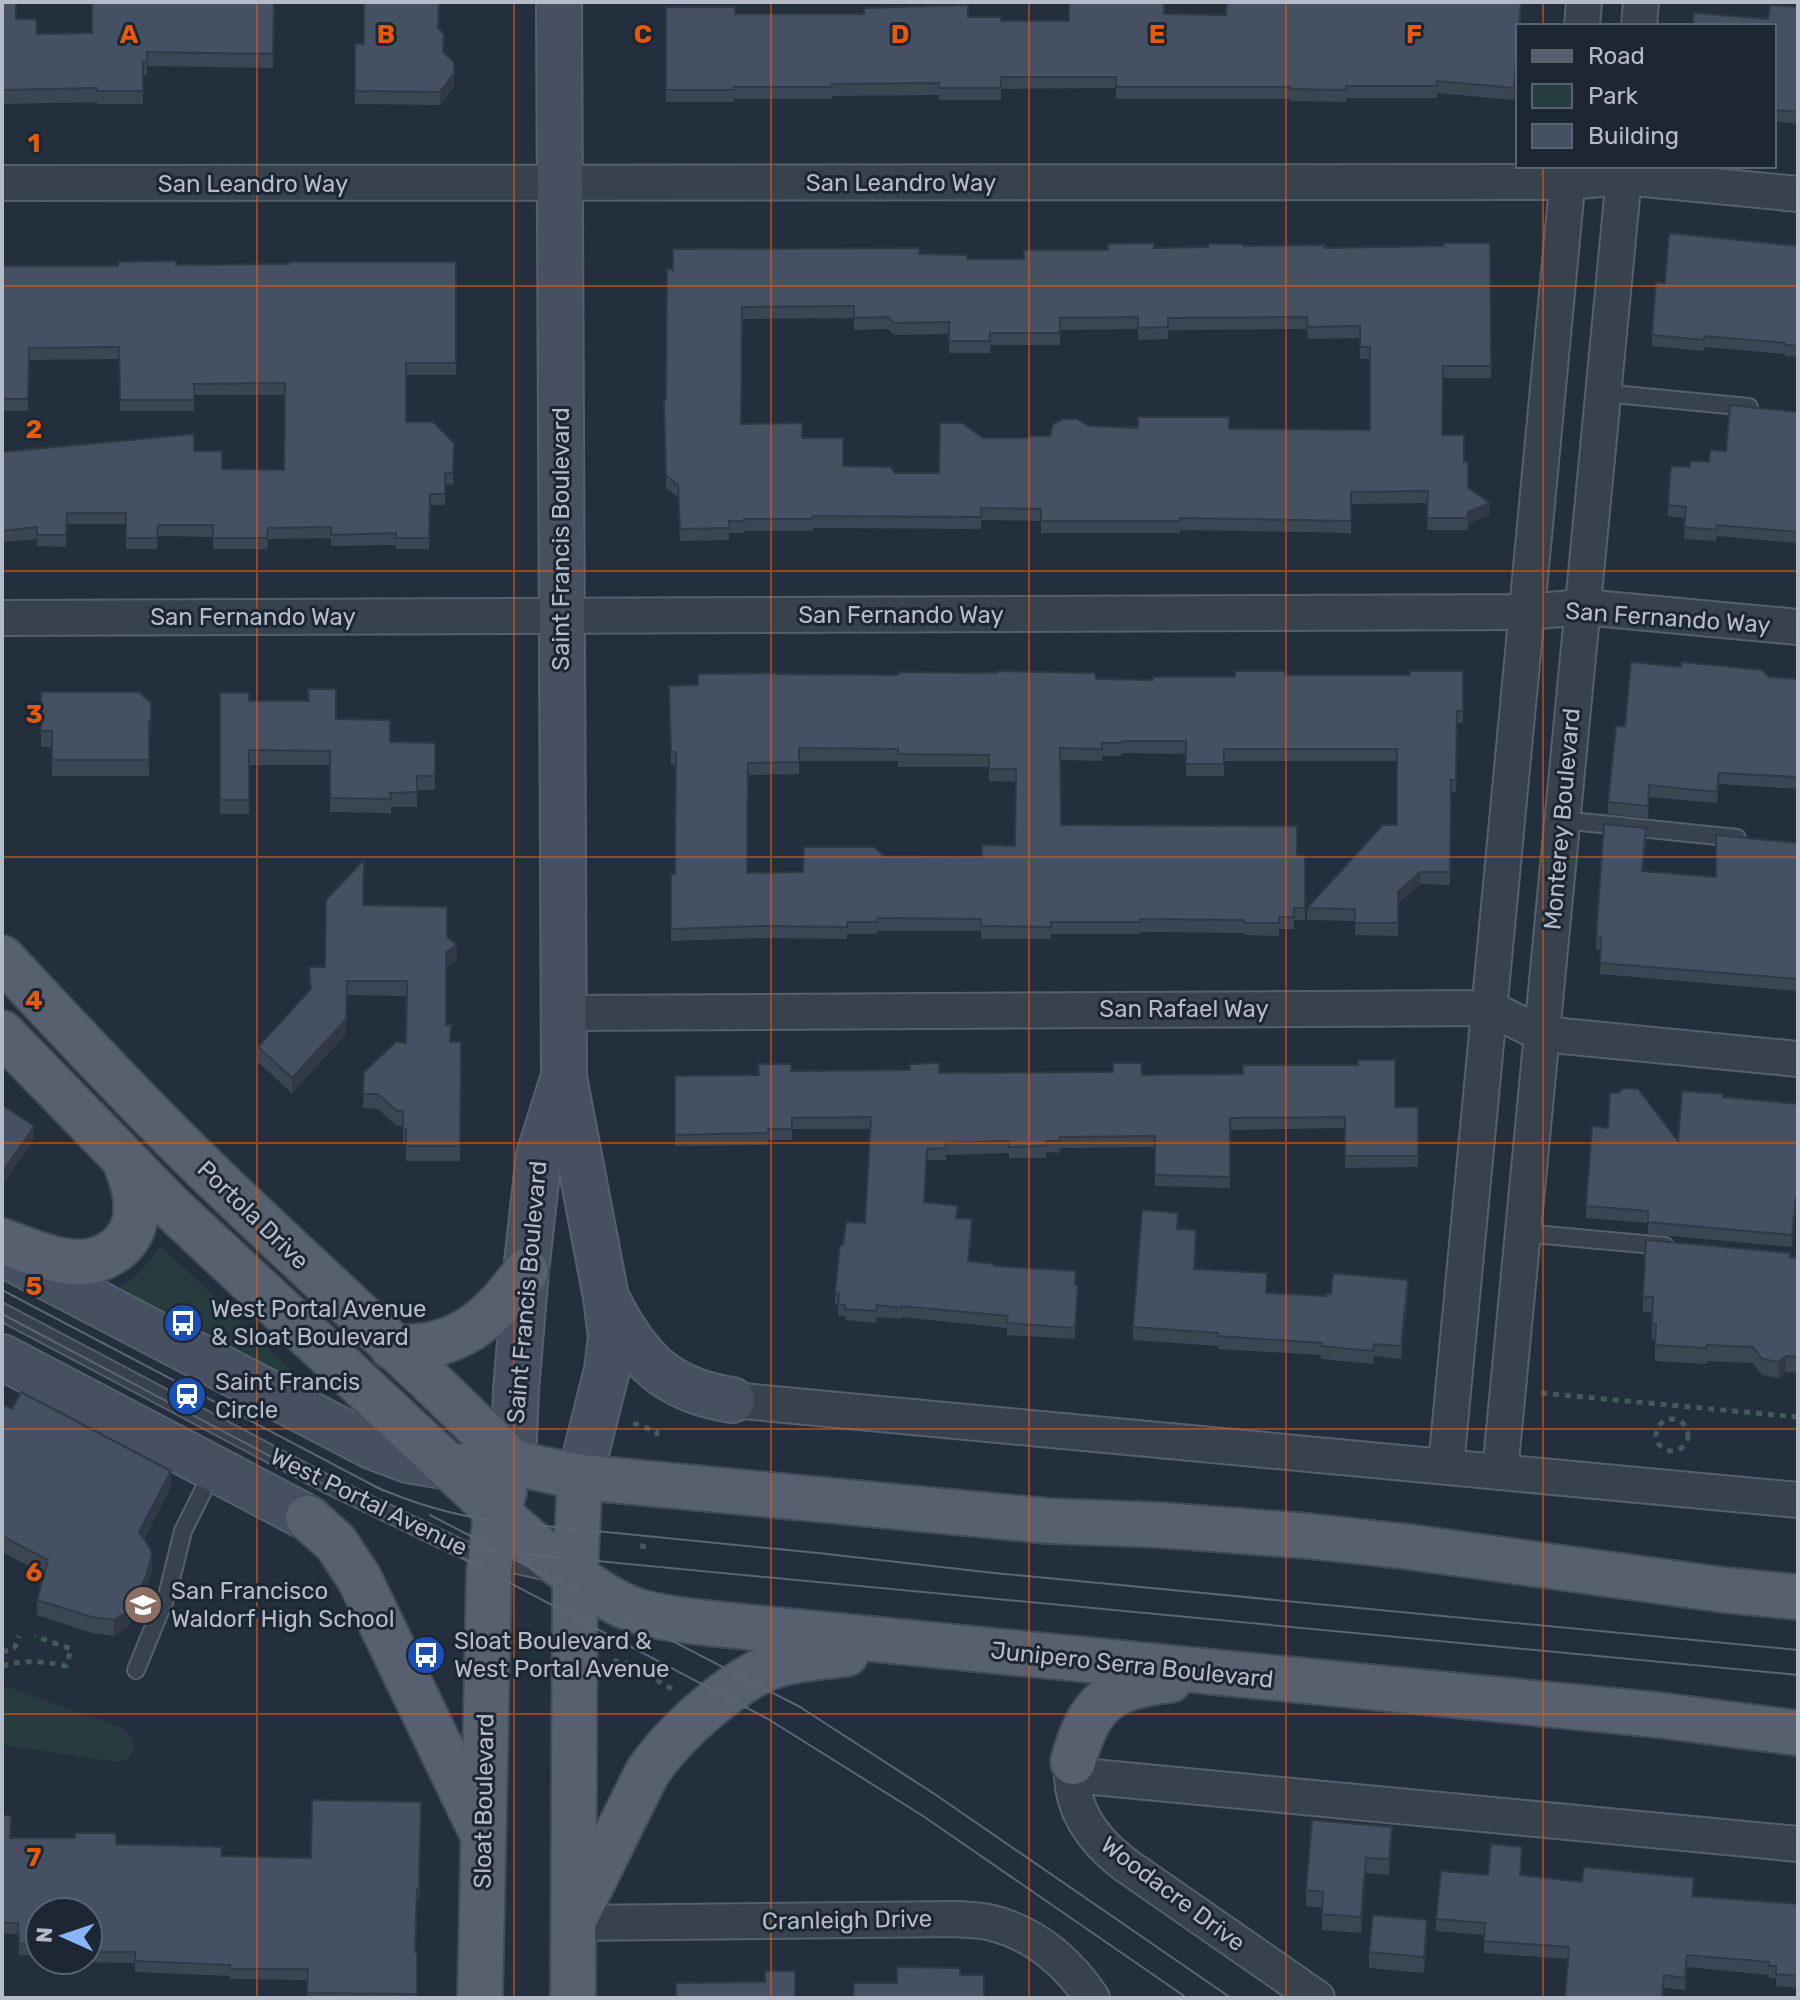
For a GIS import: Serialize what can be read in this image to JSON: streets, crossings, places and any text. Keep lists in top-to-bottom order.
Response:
{
  "streets": {
    "main road": [
      "Saint Francis Boulevard",
      "Portola Drive",
      "West Portal Avenue",
      "Junipero Serra Boulevard",
      "Sloat Boulevard"
    ],
    "street": [
      "San Leandro Way",
      "San Fernando Way",
      "Monterey Boulevard",
      "San Rafael Way",
      "Woodacre Drive",
      "Cranleigh Drive"
    ]
  },
  "crossings": [
    ["San Leandro Way", "Saint Francis Boulevard"],
    ["San Leandro Way", "Monterey Boulevard"],
    ["Saint Francis Boulevard", "San Fernando Way"],
    ["Saint Francis Boulevard", "San Rafael Way"],
    ["Saint Francis Boulevard", "Portola Drive"],
    ["Saint Francis Boulevard", "Sloat Boulevard"],
    ["San Fernando Way", "Monterey Boulevard"],
    ["Monterey Boulevard", "San Rafael Way"],
    ["Portola Drive", "Junipero Serra Boulevard"],
    ["Portola Drive", "Sloat Boulevard"],
    ["West Portal Avenue", "Junipero Serra Boulevard"],
    ["West Portal Avenue", "Sloat Boulevard"],
    ["Junipero Serra Boulevard", "Sloat Boulevard"]
  ],
  "places": {
    "bus stop": ["West Portal Avenue & Sloat Boulevard", "Sloat Boulevard & West Portal Avenue"],
    "station": ["Saint Francis Circle"],
    "school or university": ["San Francisco Waldorf High School"]
  },
  "legend": ["Road", "Park", "Building"],
  "north": "left",
  "grid": {
    "columns": [
      "A",
      "B",
      "C",
      "D",
      "E",
      "F"
    ],
    "rows": [
      "1",
      "2",
      "3",
      "4",
      "5",
      "6",
      "7"
    ]
  }
}
